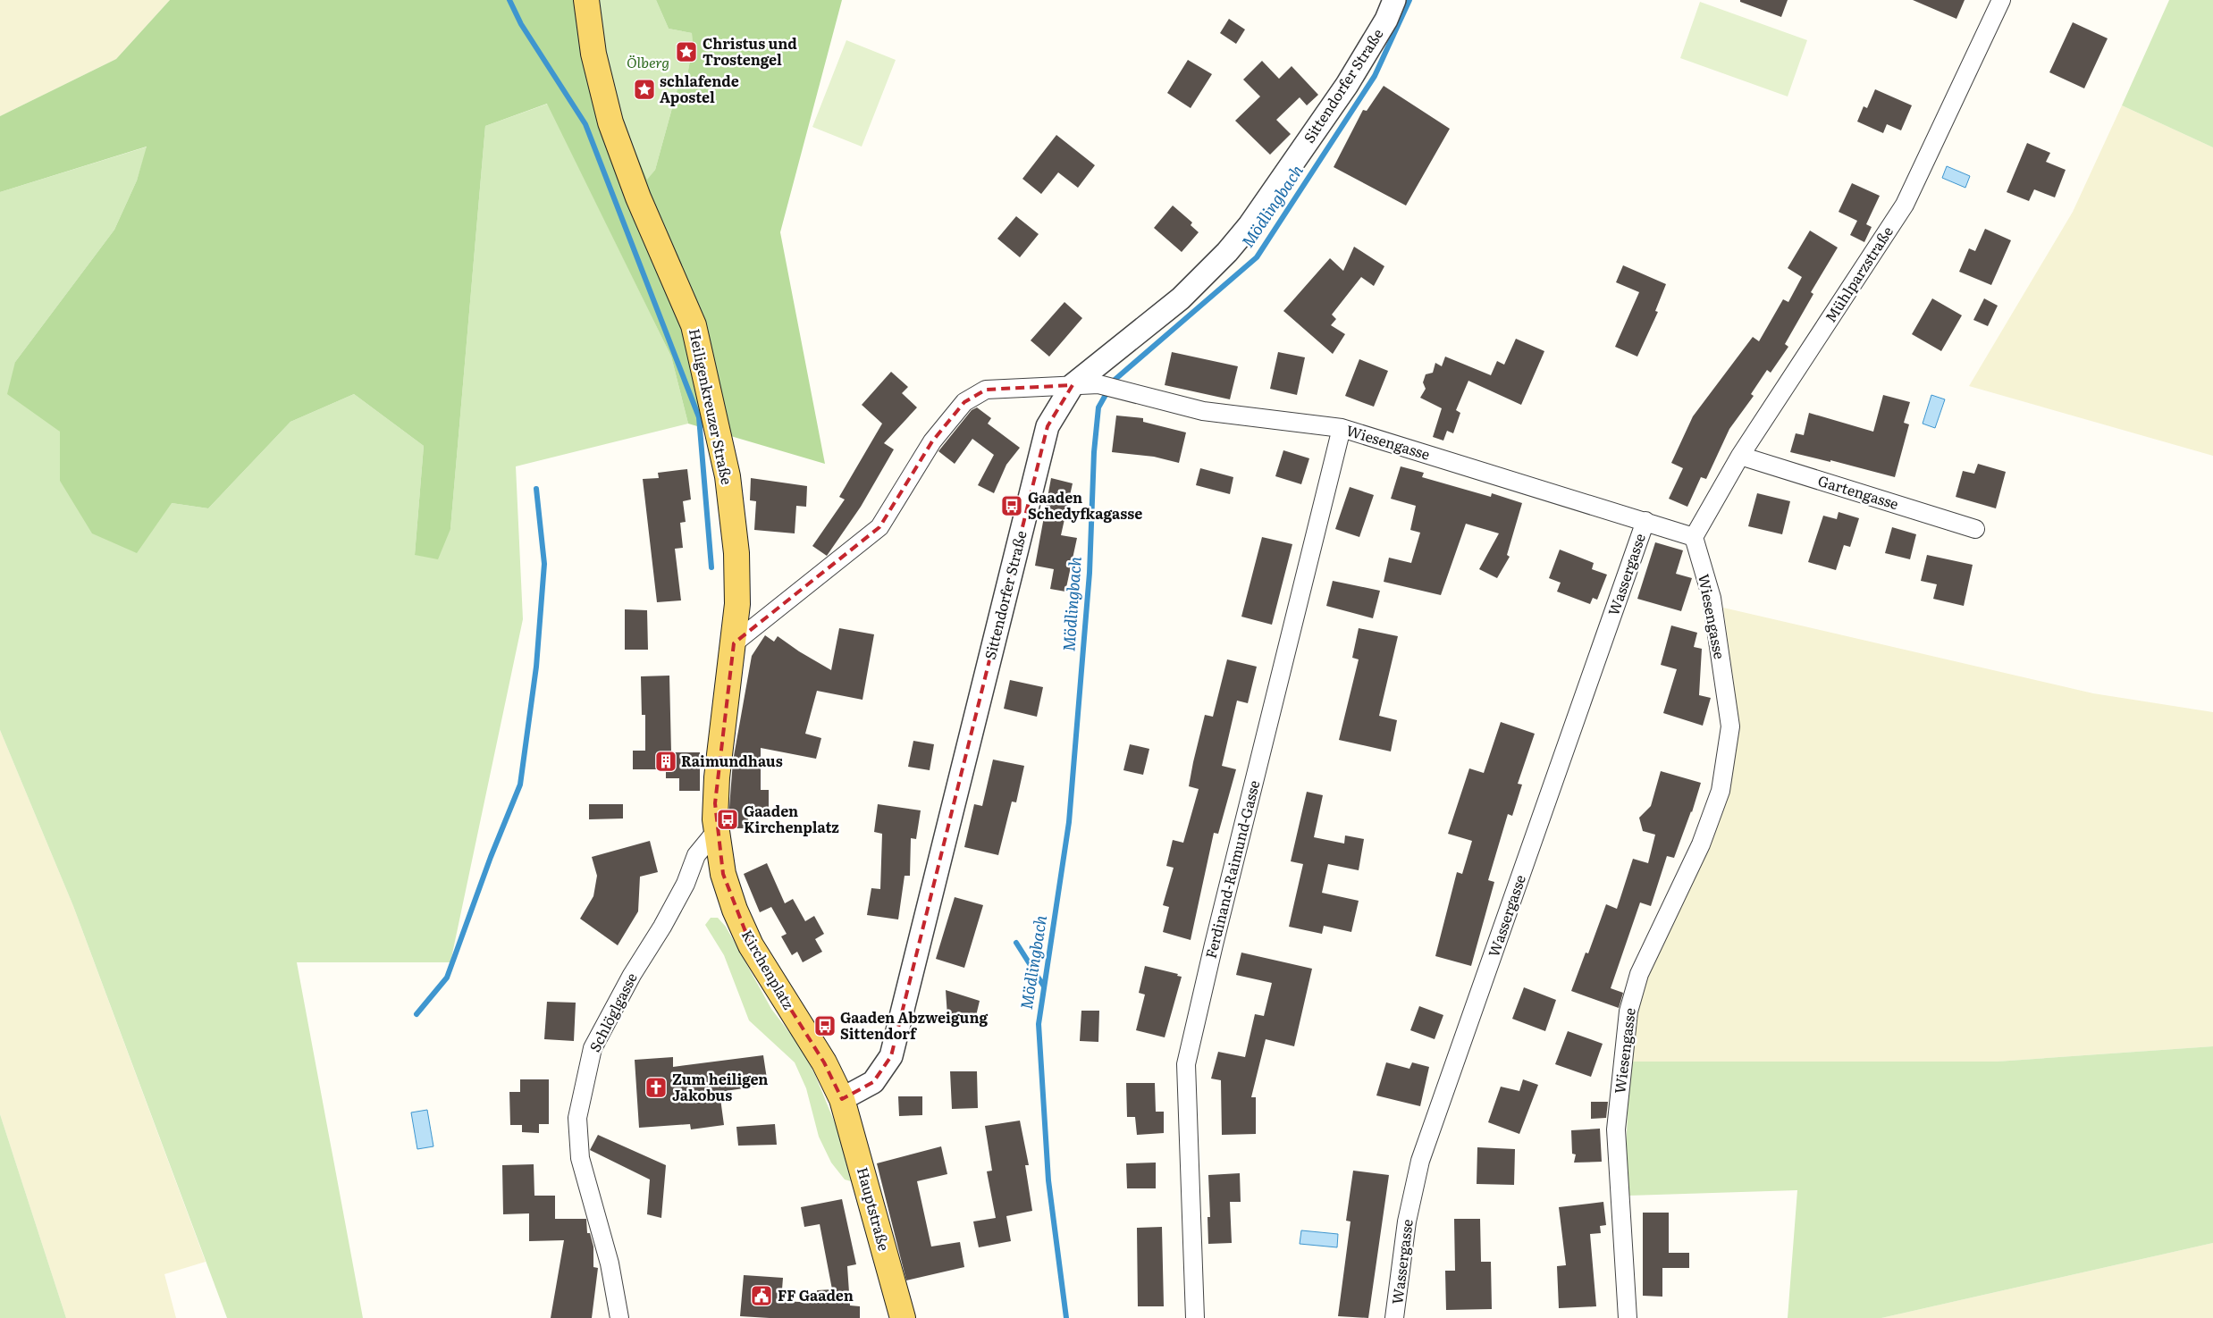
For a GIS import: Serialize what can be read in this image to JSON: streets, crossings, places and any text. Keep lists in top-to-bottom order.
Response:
{
  "streets": {
    "main road": ["Heiligenkreuzer Straße", "Kirchenplatz", "Hauptstraße"],
    "street": [
      "Sittendorfer Straße",
      "Mühlparzstraße",
      "Wiesengasse",
      "Gartengasse",
      "Wassergasse",
      "Ferdinand-Raimund-Gasse",
      "Schlöglgasse"
    ]
  },
  "crossings": [
    ["Sittendorfer Straße", "Wiesengasse"],
    ["Sittendorfer Straße", "Kirchenplatz"],
    ["Sittendorfer Straße", "Hauptstraße"],
    ["Mühlparzstraße", "Wiesengasse"],
    ["Mühlparzstraße", "Gartengasse"],
    ["Heiligenkreuzer Straße", "Wiesengasse"],
    ["Heiligenkreuzer Straße", "Kirchenplatz"],
    ["Heiligenkreuzer Straße", "Schlöglgasse"],
    ["Wiesengasse", "Wassergasse"],
    ["Wiesengasse", "Ferdinand-Raimund-Gasse"],
    ["Kirchenplatz", "Schlöglgasse"],
    ["Kirchenplatz", "Hauptstraße"]
  ],
  "water": ["Mödlingbach"],
  "parks": ["Ölberg"],
  "places": {
    "place": ["Christus und Trostengel", "schlafende Apostel"],
    "bus stop": ["Gaaden Schedyfkagasse", "Gaaden Kirchenplatz", "Gaaden Abzweigung Sittendorf"],
    "building": ["Raimundhaus"],
    "church": ["Zum heiligen Jakobus"],
    "public building": ["FF Gaaden"]
  }
}
